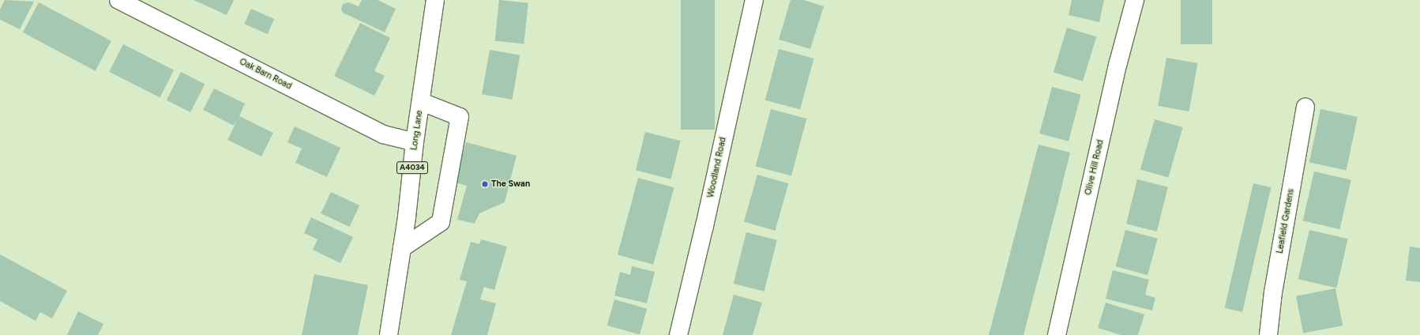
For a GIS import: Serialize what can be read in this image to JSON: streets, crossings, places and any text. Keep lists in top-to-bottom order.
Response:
{
  "streets": {
    "street": [
      "Oak Barn Road",
      "Long Lane",
      "A4034",
      "Woodland Road",
      "Olive Hill Road",
      "Leafield Gardens"
    ]
  },
  "crossings": [
    ["Oak Barn Road", "Long Lane"]
  ],
  "places": ["The Swan"]
}
